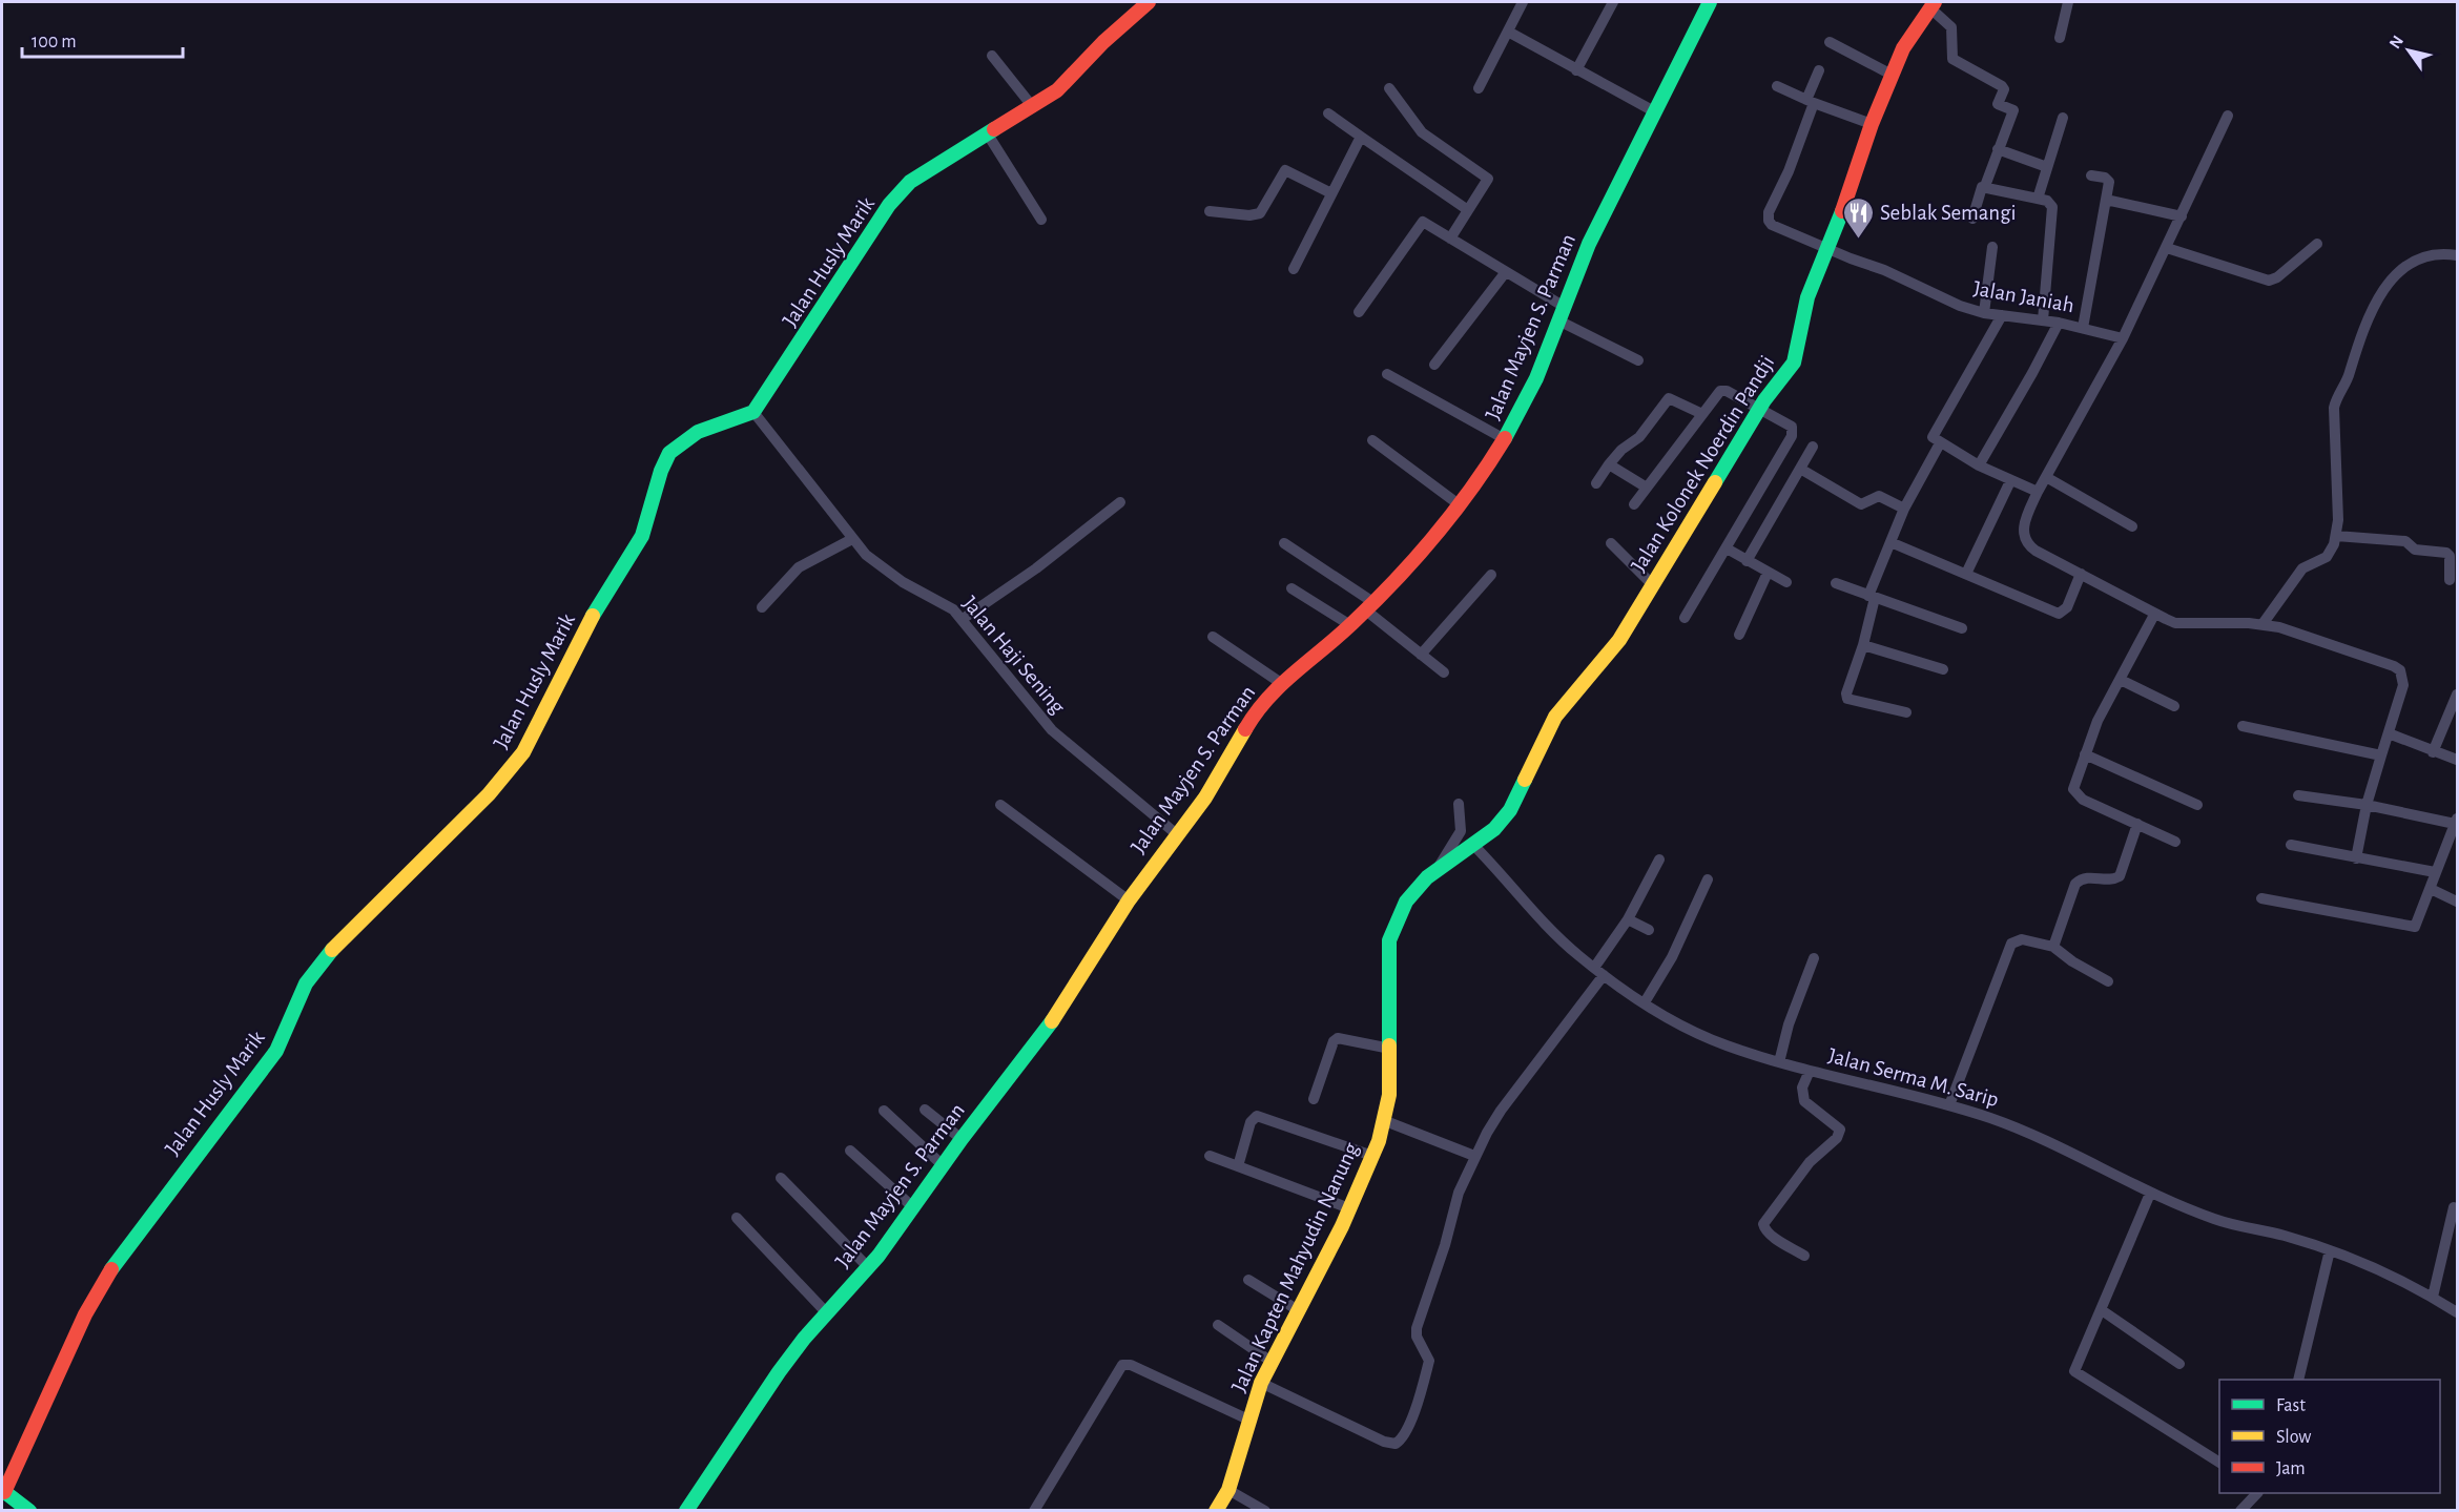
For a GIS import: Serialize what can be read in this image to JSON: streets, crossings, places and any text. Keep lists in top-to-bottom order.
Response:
{
  "streets": {
    "street": [
      "Jalan Husly Marik",
      "Jalan Janiah",
      "Jalan Mayjen S. Parman",
      "Jalan Kolonek Noerdin Pandji",
      "Jalan Haji Sening",
      "Jalan Serma M. Sarip",
      "Jalan Kapten Mahyudin Nanung"
    ]
  },
  "crossings": [
    ["Jalan Husly Marik", "Jalan Haji Sening"],
    ["Jalan Janiah", "Jalan Kolonek Noerdin Pandji"],
    ["Jalan Mayjen S. Parman", "Jalan Haji Sening"],
    ["Jalan Kolonek Noerdin Pandji", "Jalan Serma M. Sarip"],
    ["Jalan Kolonek Noerdin Pandji", "Jalan Kapten Mahyudin Nanung"],
    ["Jalan Serma M. Sarip", "Jalan Kapten Mahyudin Nanung"]
  ],
  "places": {
    "restaurant": ["Seblak Semangi"]
  },
  "legend": ["Fast", "Slow", "Jam"],
  "scale_bar": "100 m",
  "north": "top left"
}
